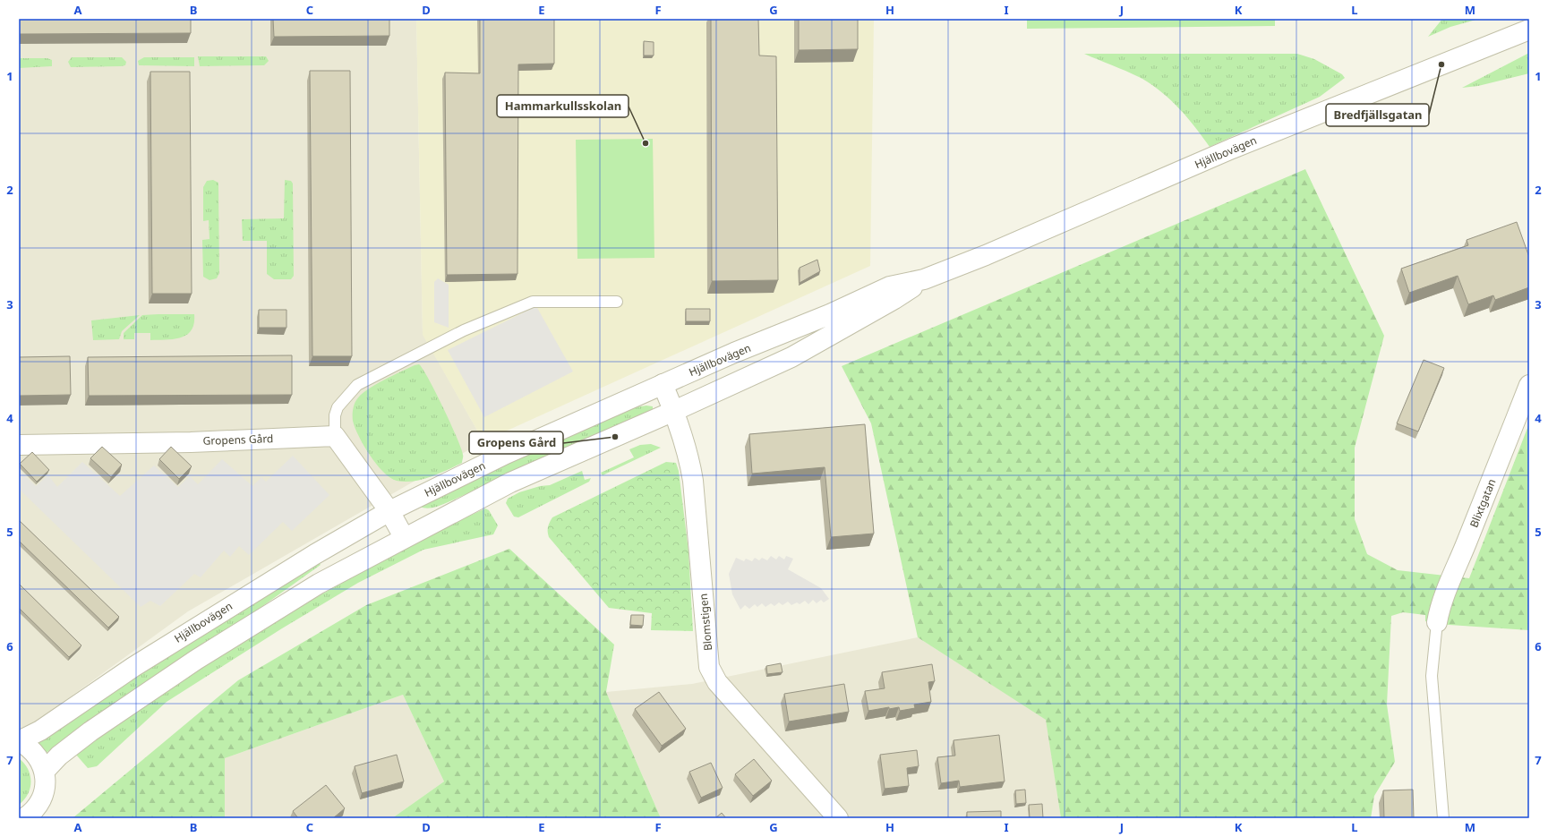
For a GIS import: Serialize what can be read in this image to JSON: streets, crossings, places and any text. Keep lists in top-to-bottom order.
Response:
{
  "streets": {
    "street": [
      "Hjällbovägen",
      "Gropens Gård",
      "Blixtgatan",
      "Blomstigen"
    ]
  },
  "crossings": [
    ["Hjällbovägen", "Blomstigen"]
  ],
  "places": ["Bredfjällsgatan", "Hammarkullsskolan", "Gropens Gård"],
  "grid": {
    "columns": [
      "A",
      "B",
      "C",
      "D",
      "E",
      "F",
      "G",
      "H",
      "I",
      "J",
      "K",
      "L",
      "M"
    ],
    "rows": [
      "1",
      "2",
      "3",
      "4",
      "5",
      "6",
      "7"
    ]
  }
}
